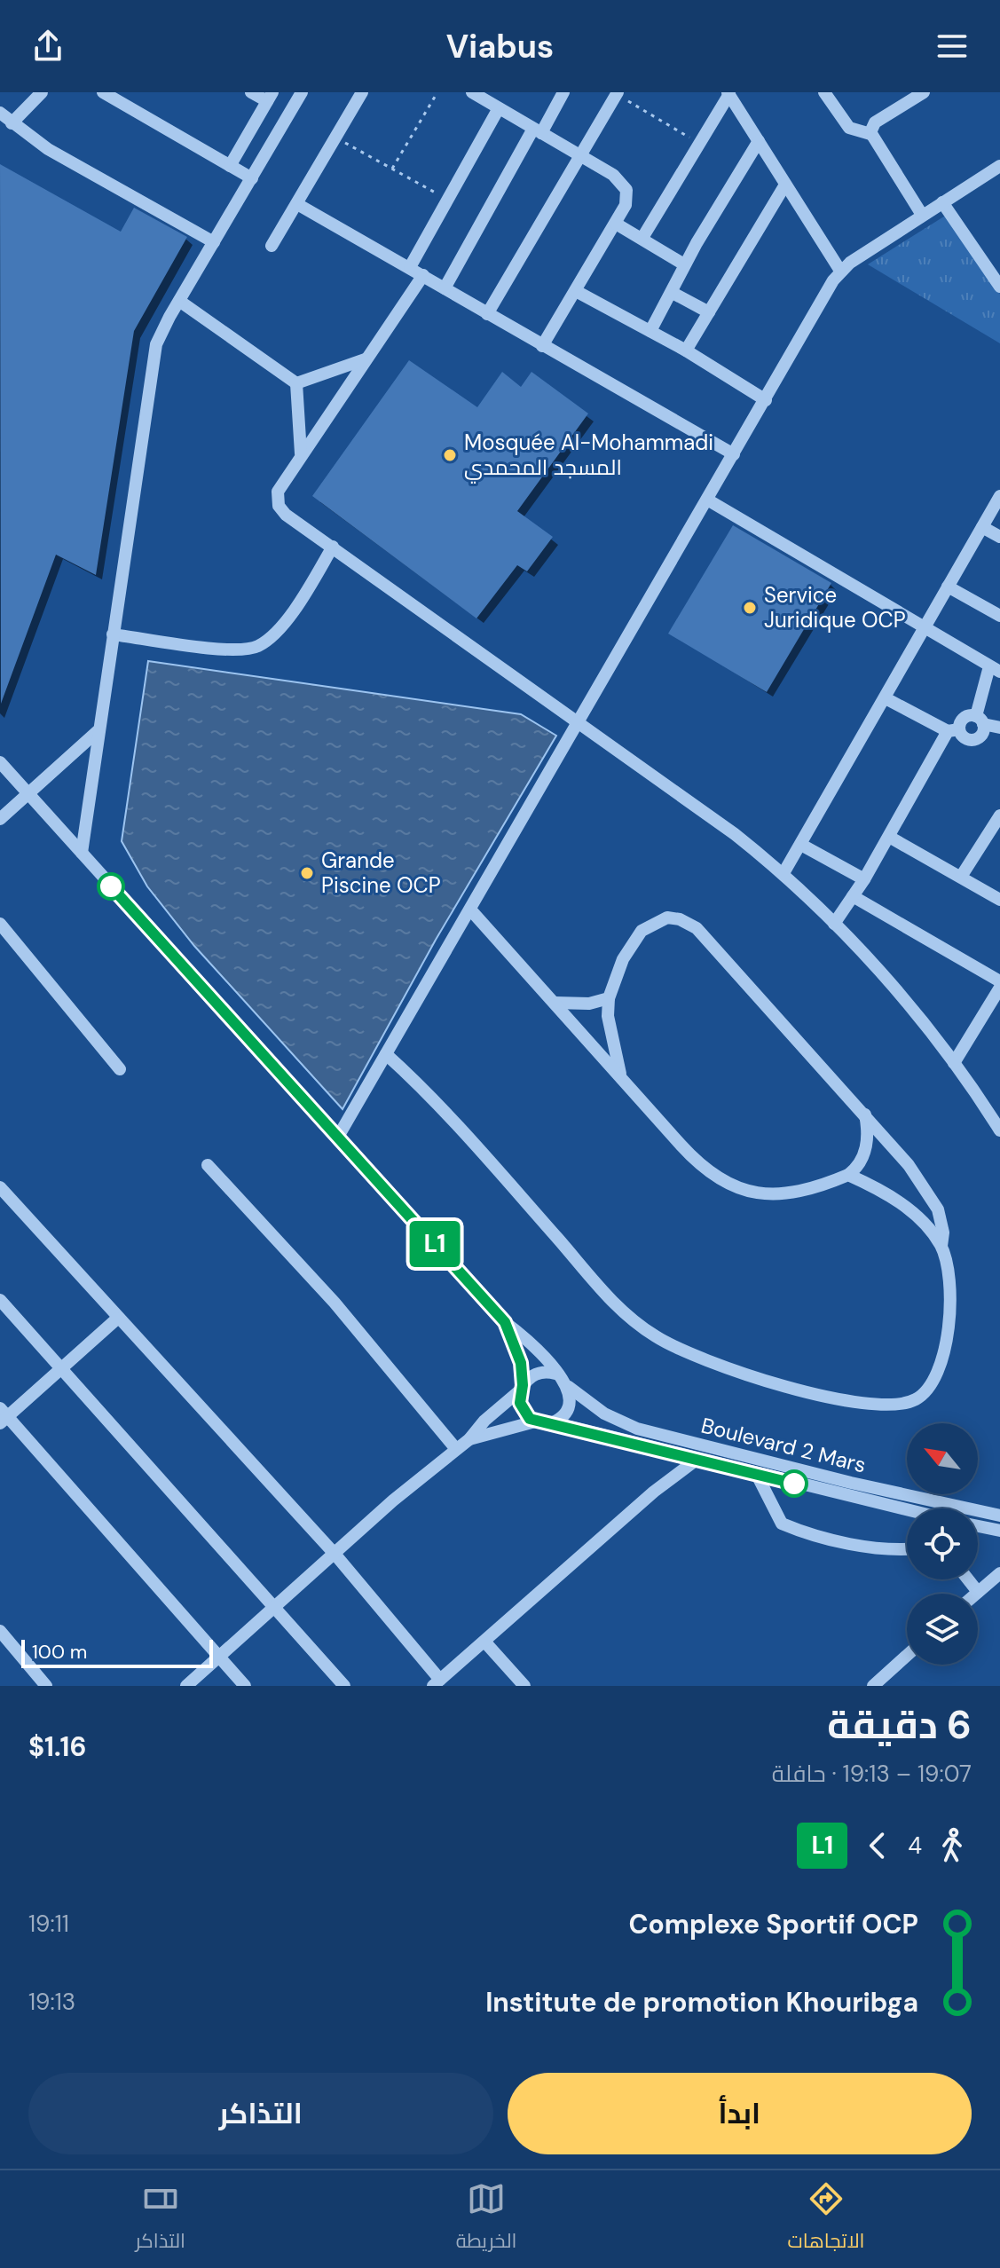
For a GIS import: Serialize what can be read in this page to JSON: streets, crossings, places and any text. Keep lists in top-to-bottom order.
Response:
{
  "streets": {
    "street": ["Boulevard 2 Mars"]
  },
  "places": ["Mosquée Al-Mohammadi المسجد المحمدي", "Service Juridique OCP", "Grande Piscine OCP"],
  "lines": ["bus line L1"],
  "scale_bar": "100 m",
  "north": "top left",
  "page": {
    "header": "Viabus",
    "on_map": "L1",
    "scale": "100 m",
    "heading": ["6 دقيقة", "19:07 – 19:13 · حافلة", "$1.16"],
    "legs": ["4", "L1"],
    "list": [
      {
        "name": "Complexe Sportif OCP",
        "value": "19:11"
      },
      {
        "name": "Institute de promotion Khouribga",
        "value": "19:13"
      }
    ],
    "buttons": ["ابدأ", "التذاكر"],
    "tabs": ["الاتجاهات", "الخريطة", "التذاكر"]
  }
}
